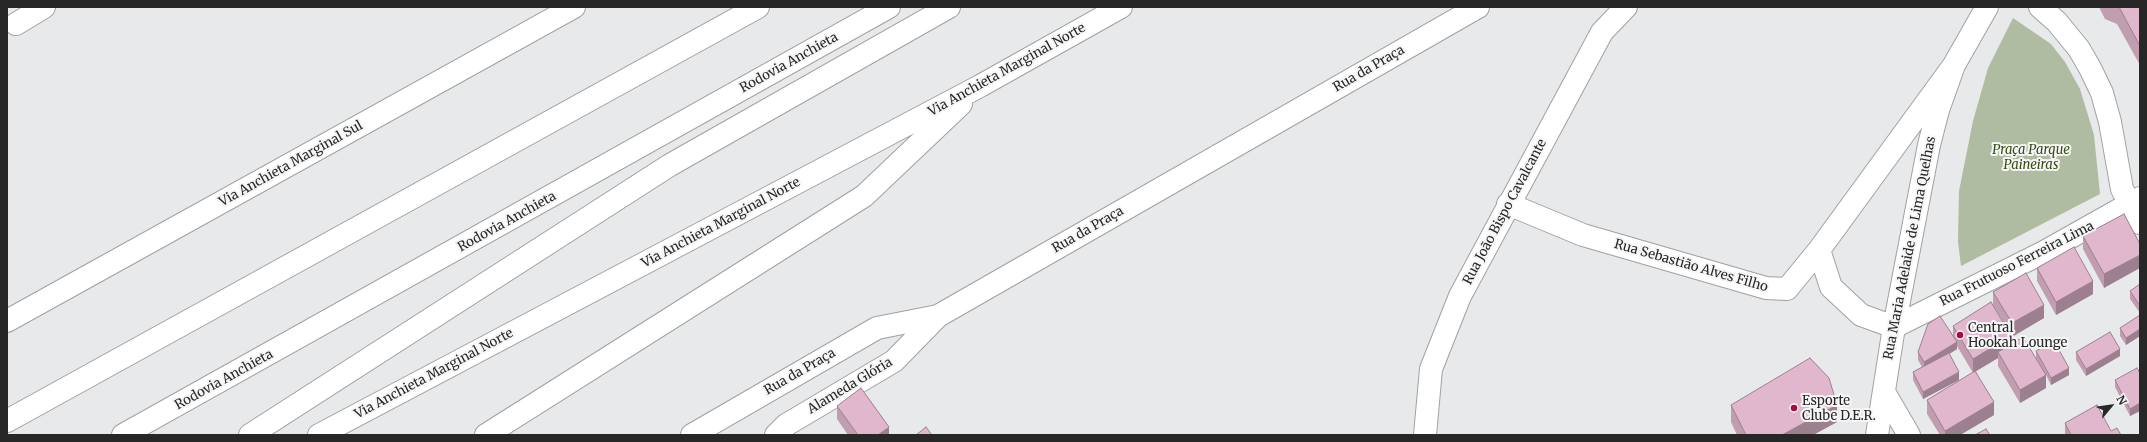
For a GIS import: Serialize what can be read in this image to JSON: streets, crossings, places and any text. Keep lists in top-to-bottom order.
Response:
{
  "streets": {
    "main road": [
      "Rodovia Anchieta",
      "Rua da Praça",
      "Via Anchieta Marginal Norte",
      "Via Anchieta Marginal Sul",
      "Rua João Bispo Cavalcante",
      "Rua Maria Adelaide de Lima Quelhas",
      "Rua Frutuoso Ferreira Lima",
      "Rua Sebastião Alves Filho",
      "Alameda Glória"
    ]
  },
  "crossings": [
    ["Rua da Praça", "Alameda Glória"],
    ["Rua João Bispo Cavalcante", "Rua Sebastião Alves Filho"],
    ["Rua Maria Adelaide de Lima Quelhas", "Rua Frutuoso Ferreira Lima"],
    ["Rua Maria Adelaide de Lima Quelhas", "Rua Sebastião Alves Filho"]
  ],
  "parks": ["Praça Parque Paineiras"],
  "places": ["Central Hookah Lounge", "Esporte Clube D.E.R."],
  "north": "top right"
}
